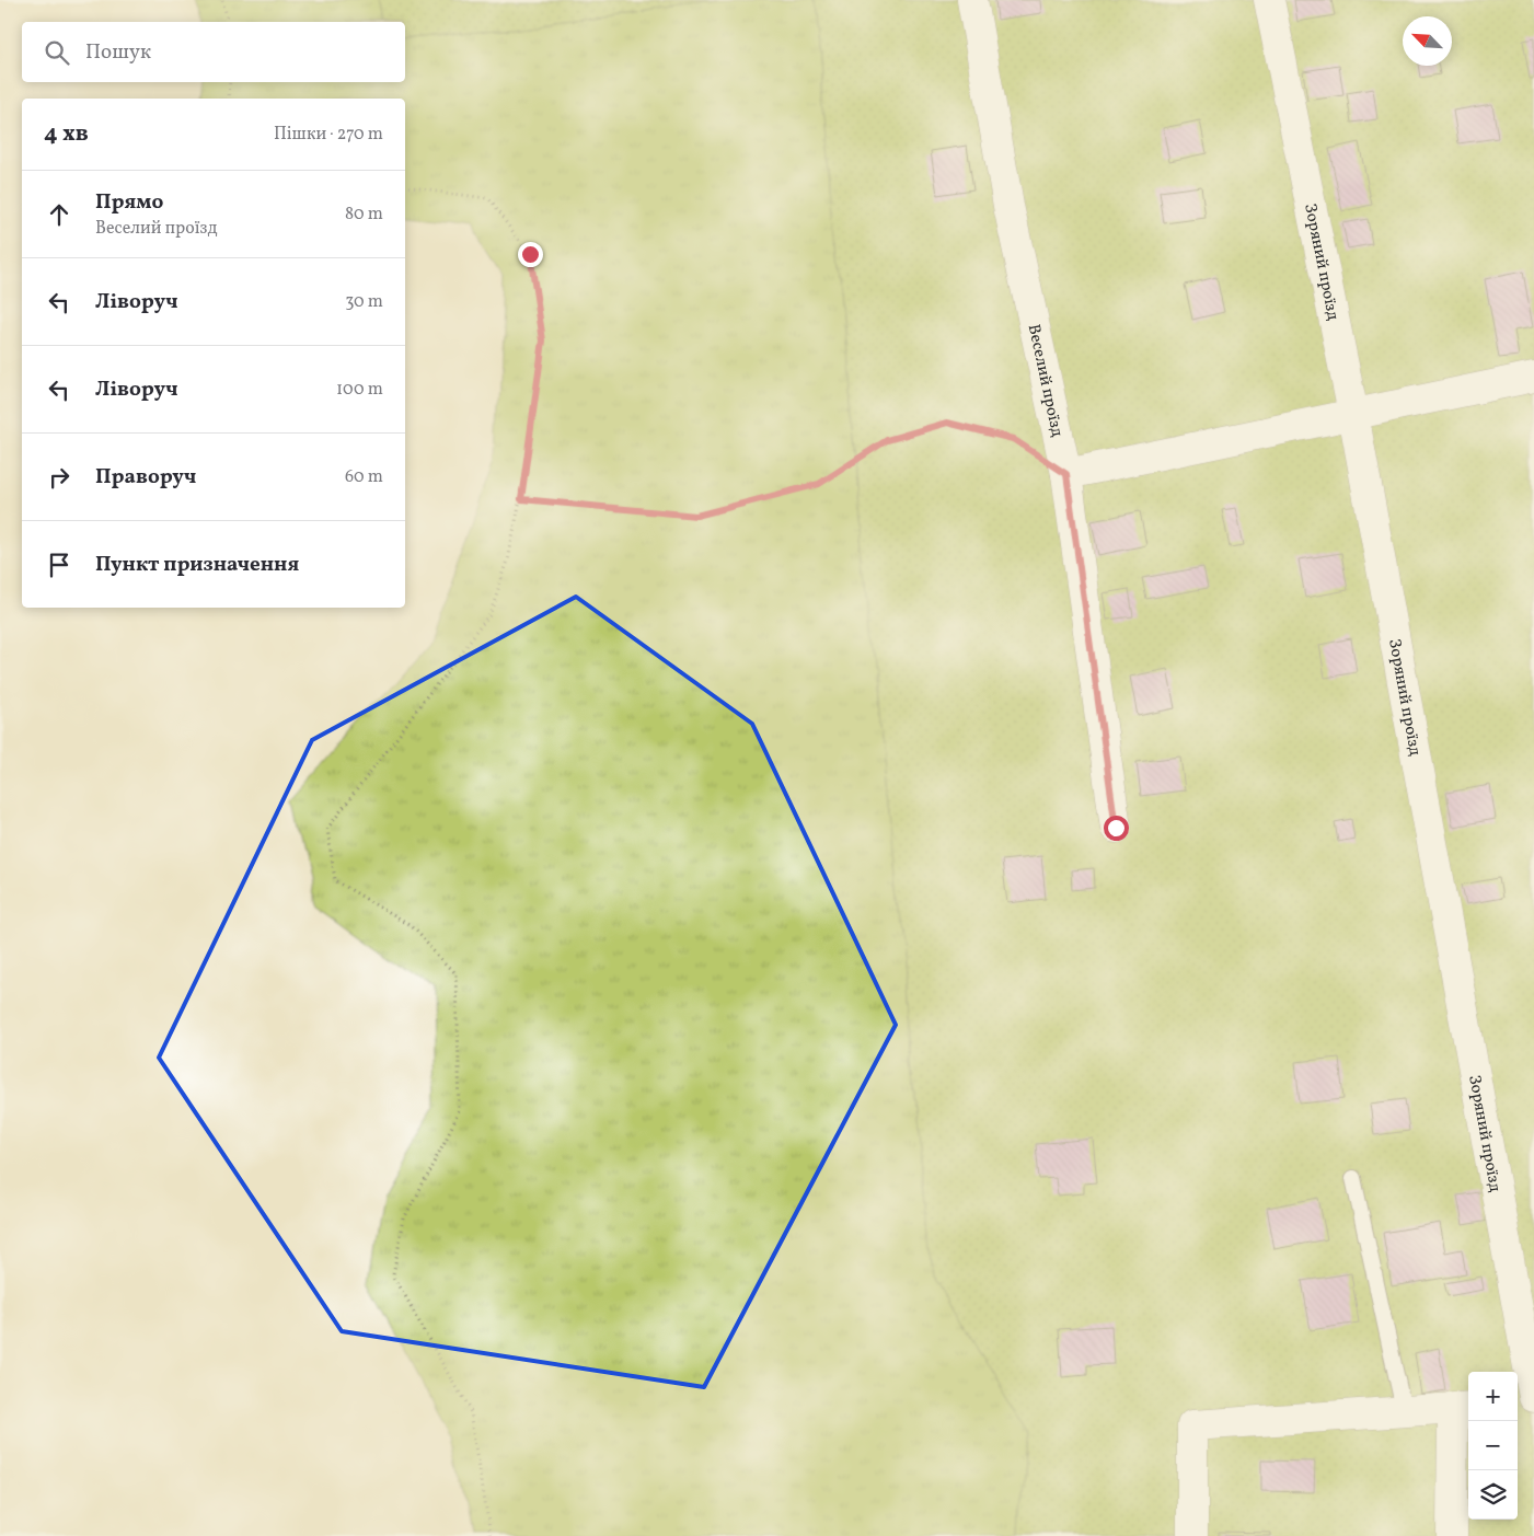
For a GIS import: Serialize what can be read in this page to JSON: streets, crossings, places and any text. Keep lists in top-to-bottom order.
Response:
{
  "streets": {
    "street": ["Зоряний проїзд", "Веселий проїзд"]
  },
  "north": "top left",
  "page": {
    "search": "Пошук",
    "heading": ["4 хв", "Пішки · 270 m"],
    "list": [
      ["Прямо", "Веселий проїзд", "80 m"],
      ["Ліворуч", "30 m"],
      ["Ліворуч", "100 m"],
      ["Праворуч", "60 m"],
      "Пункт призначення"
    ],
    "map_buttons": ["+", "−"]
  }
}
